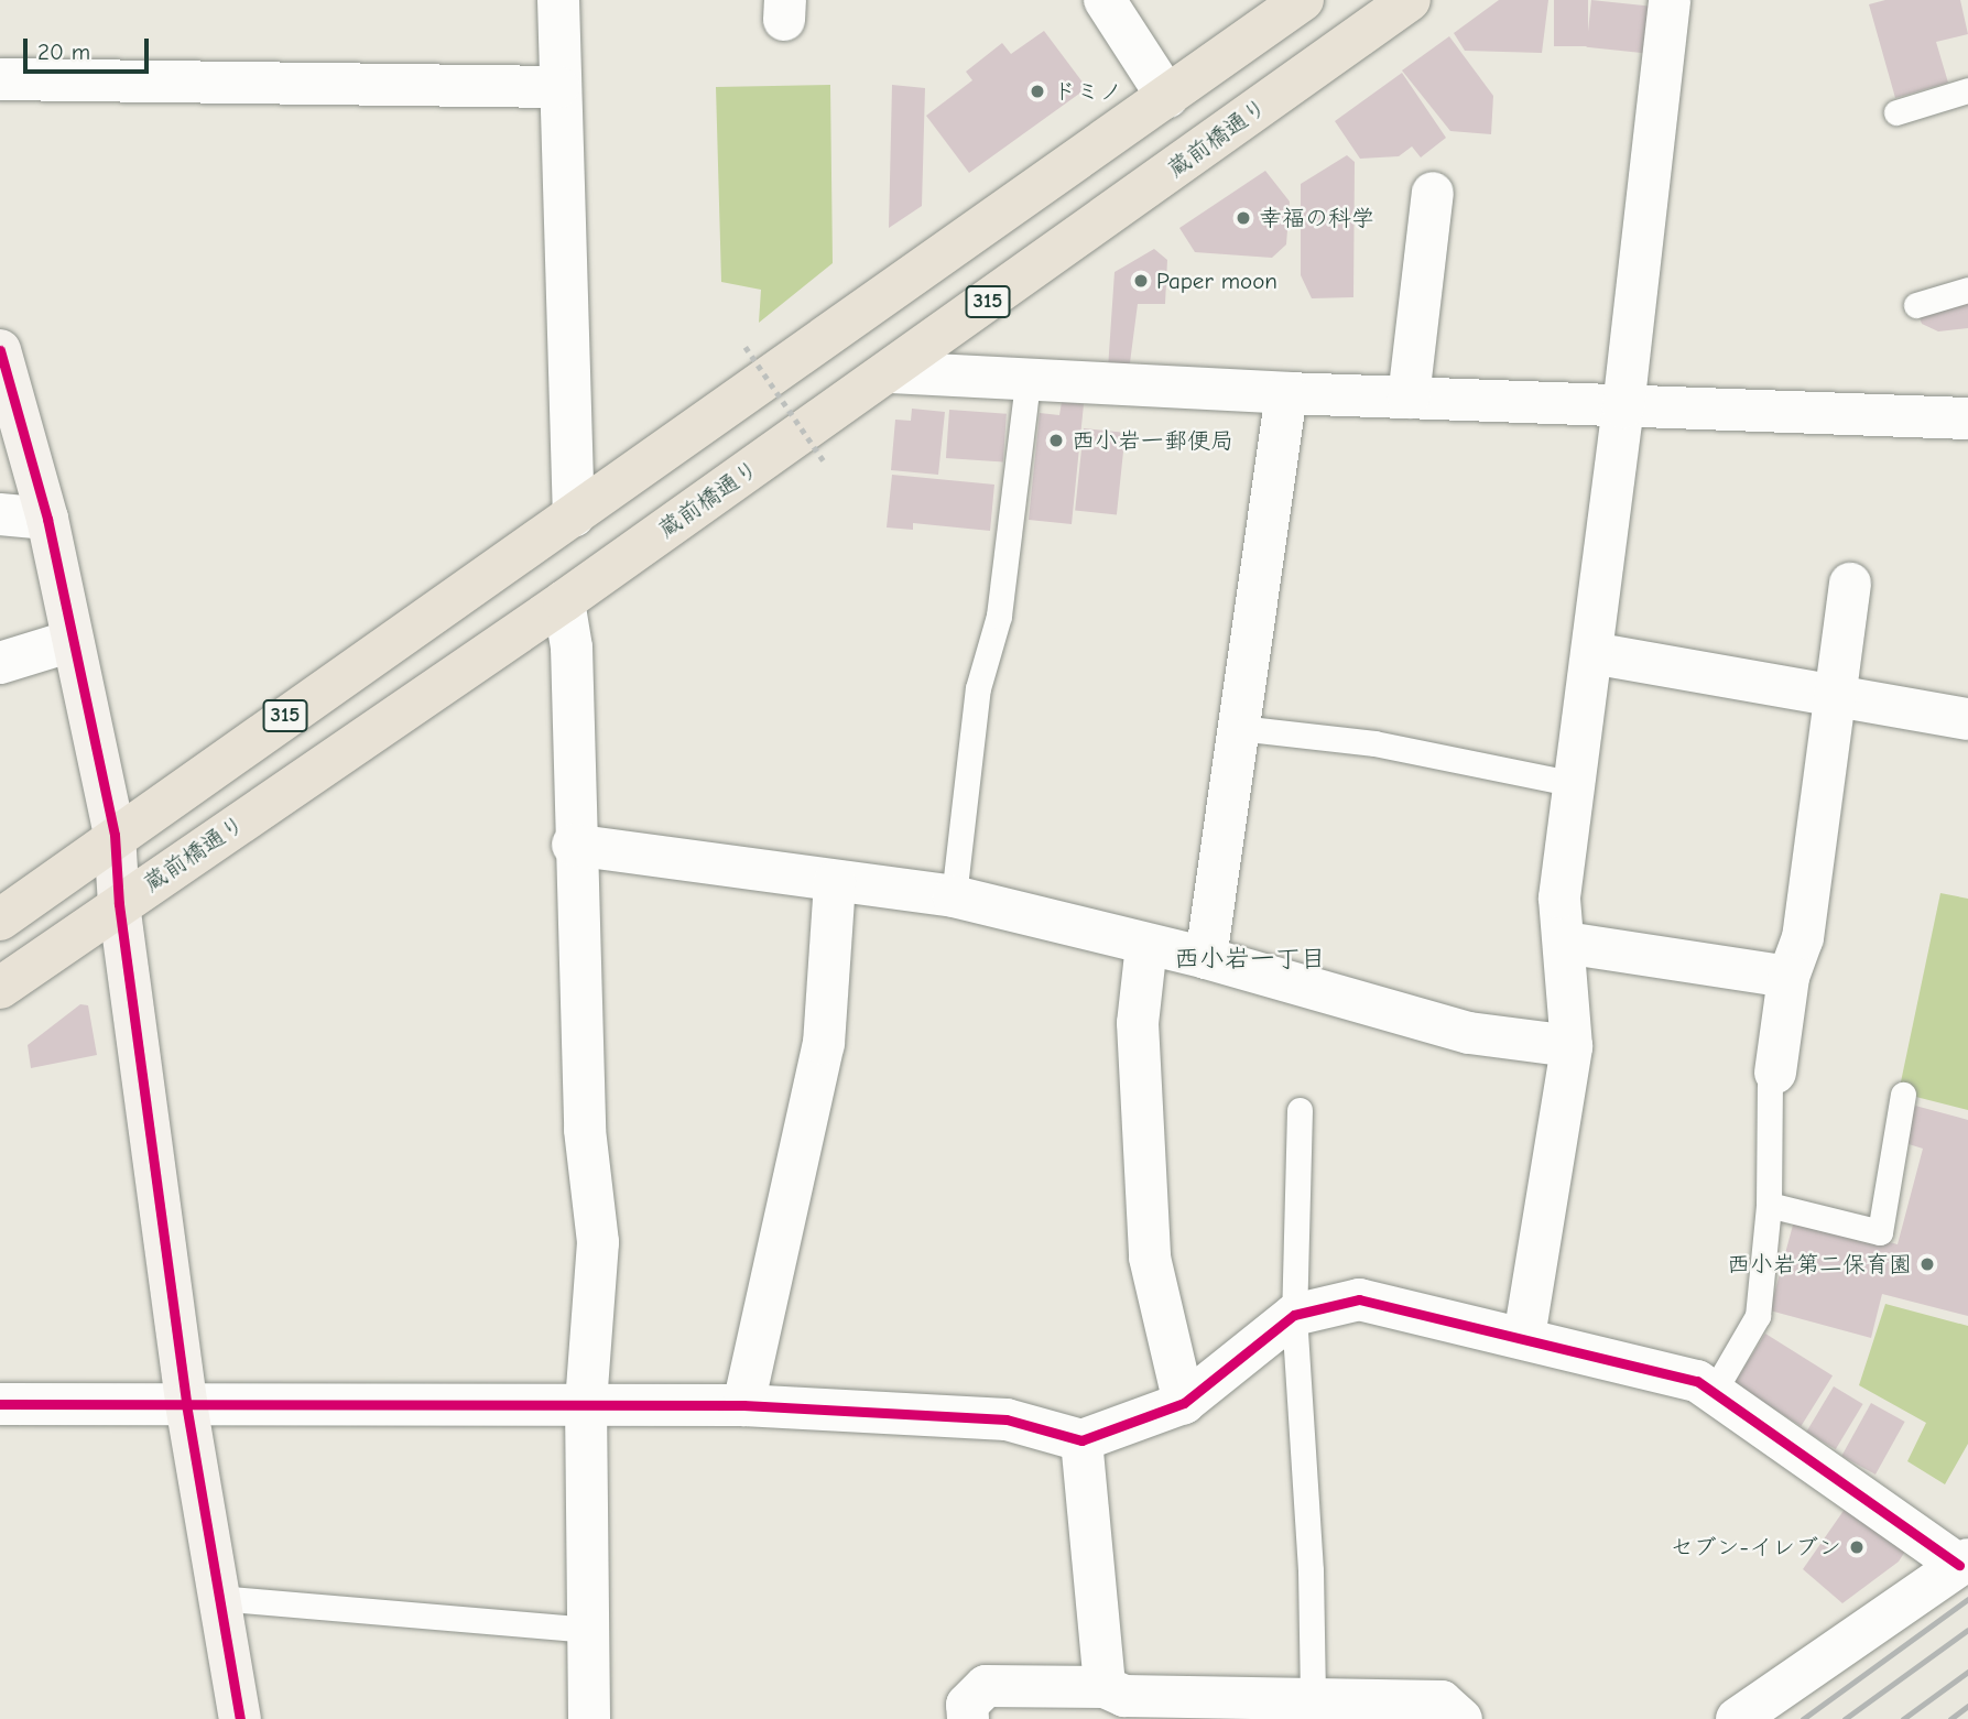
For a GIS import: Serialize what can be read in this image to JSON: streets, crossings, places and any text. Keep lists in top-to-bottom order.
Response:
{
  "streets": {
    "main road": ["蔵前橋通り", "315"]
  },
  "districts": ["西小岩一丁目"],
  "places": [
    "ドミノ",
    "幸福の科学",
    "Paper moon",
    "西小岩一郵便局",
    "西小岩第二保育園",
    "セブン-イレブン"
  ],
  "scale_bar": "20 m"
}
